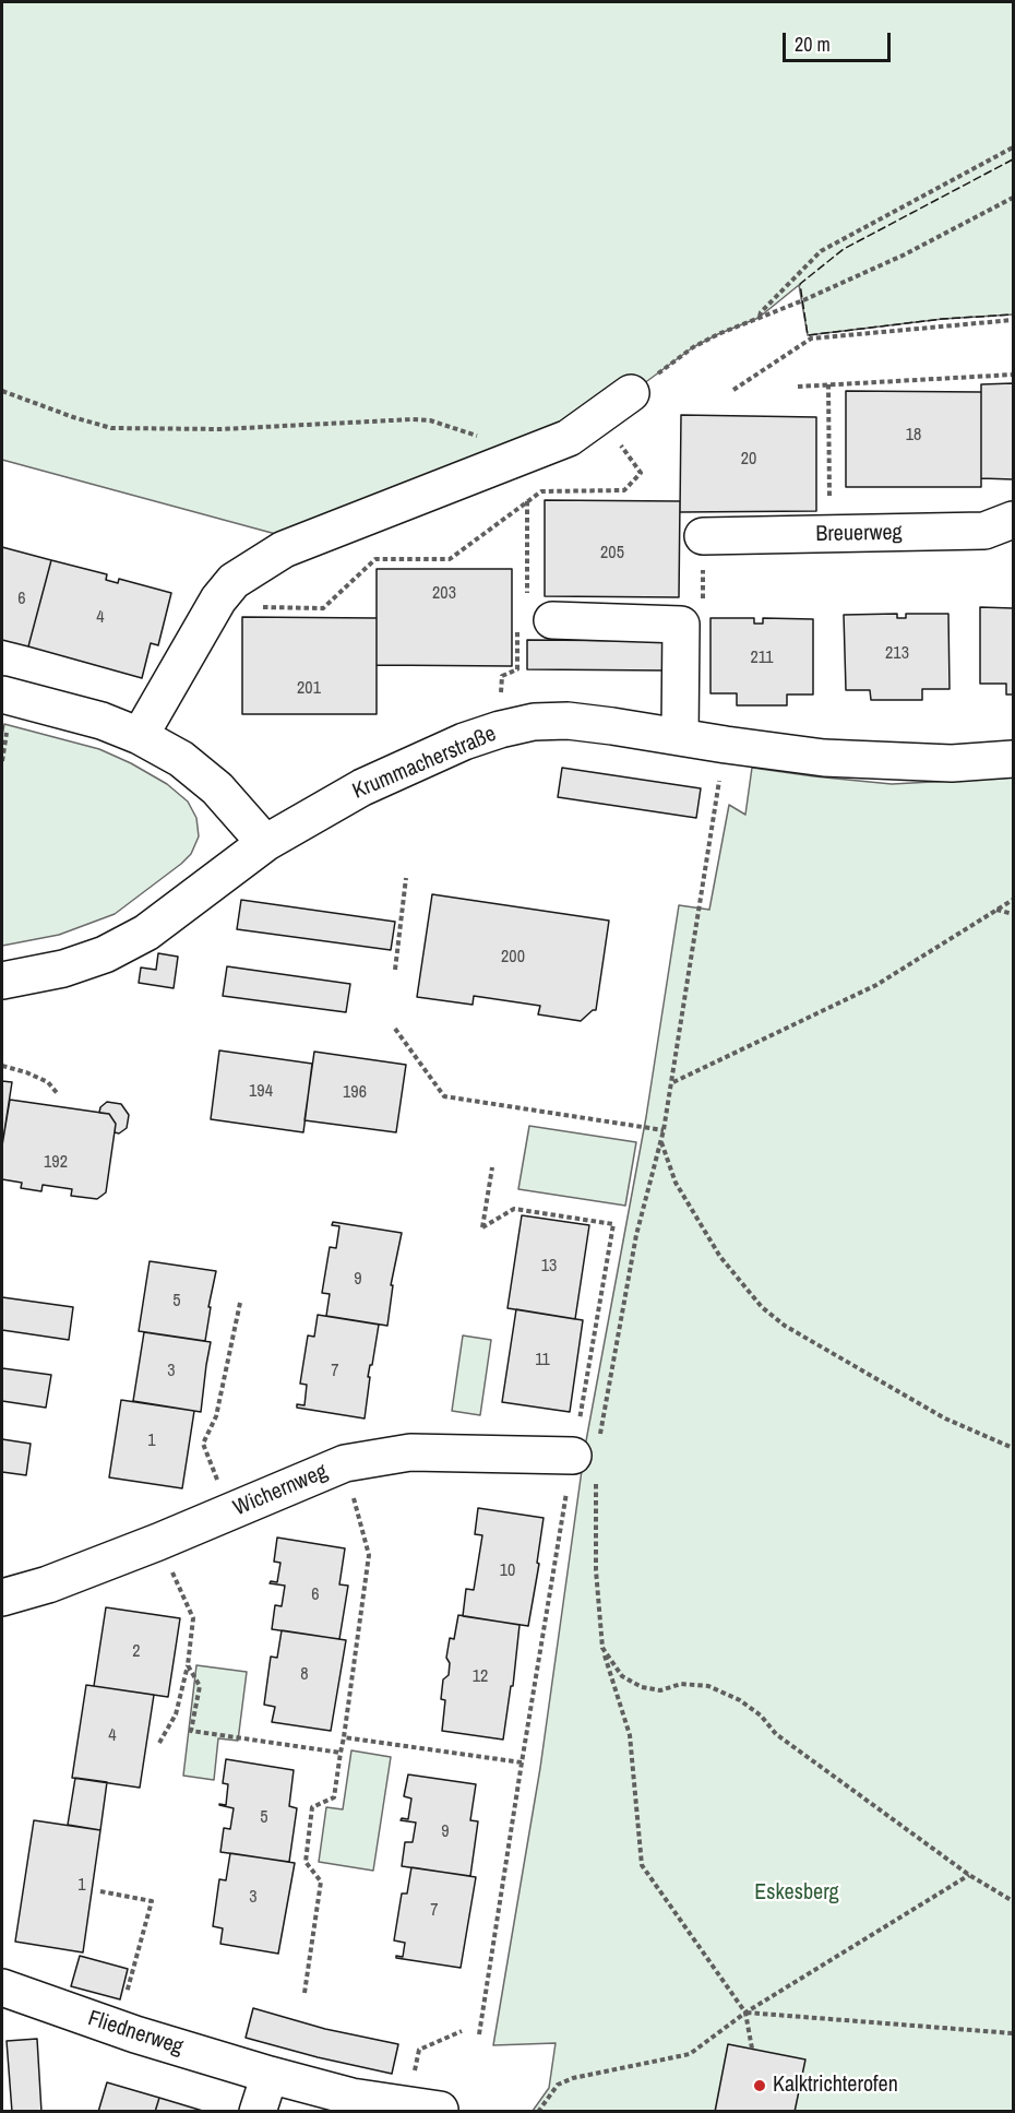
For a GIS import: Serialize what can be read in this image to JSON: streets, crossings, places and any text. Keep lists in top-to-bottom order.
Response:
{
  "streets": {
    "street": [
      "Breuerweg",
      "Krummacherstraße",
      "Wichernweg",
      "Fliednerweg"
    ]
  },
  "parks": ["Eskesberg"],
  "places": ["Kalktrichterofen"],
  "house_numbers": [
    "18",
    "20",
    "205",
    "203",
    "6",
    "4",
    "213",
    "211",
    "201",
    "200",
    "194",
    "196",
    "192",
    "13",
    "9",
    "5",
    "11",
    "3",
    "7",
    "1",
    "10",
    "6",
    "2",
    "8",
    "12",
    "4",
    "5",
    "9",
    "1",
    "3",
    "7"
  ],
  "scale_bar": "20 m"
}
